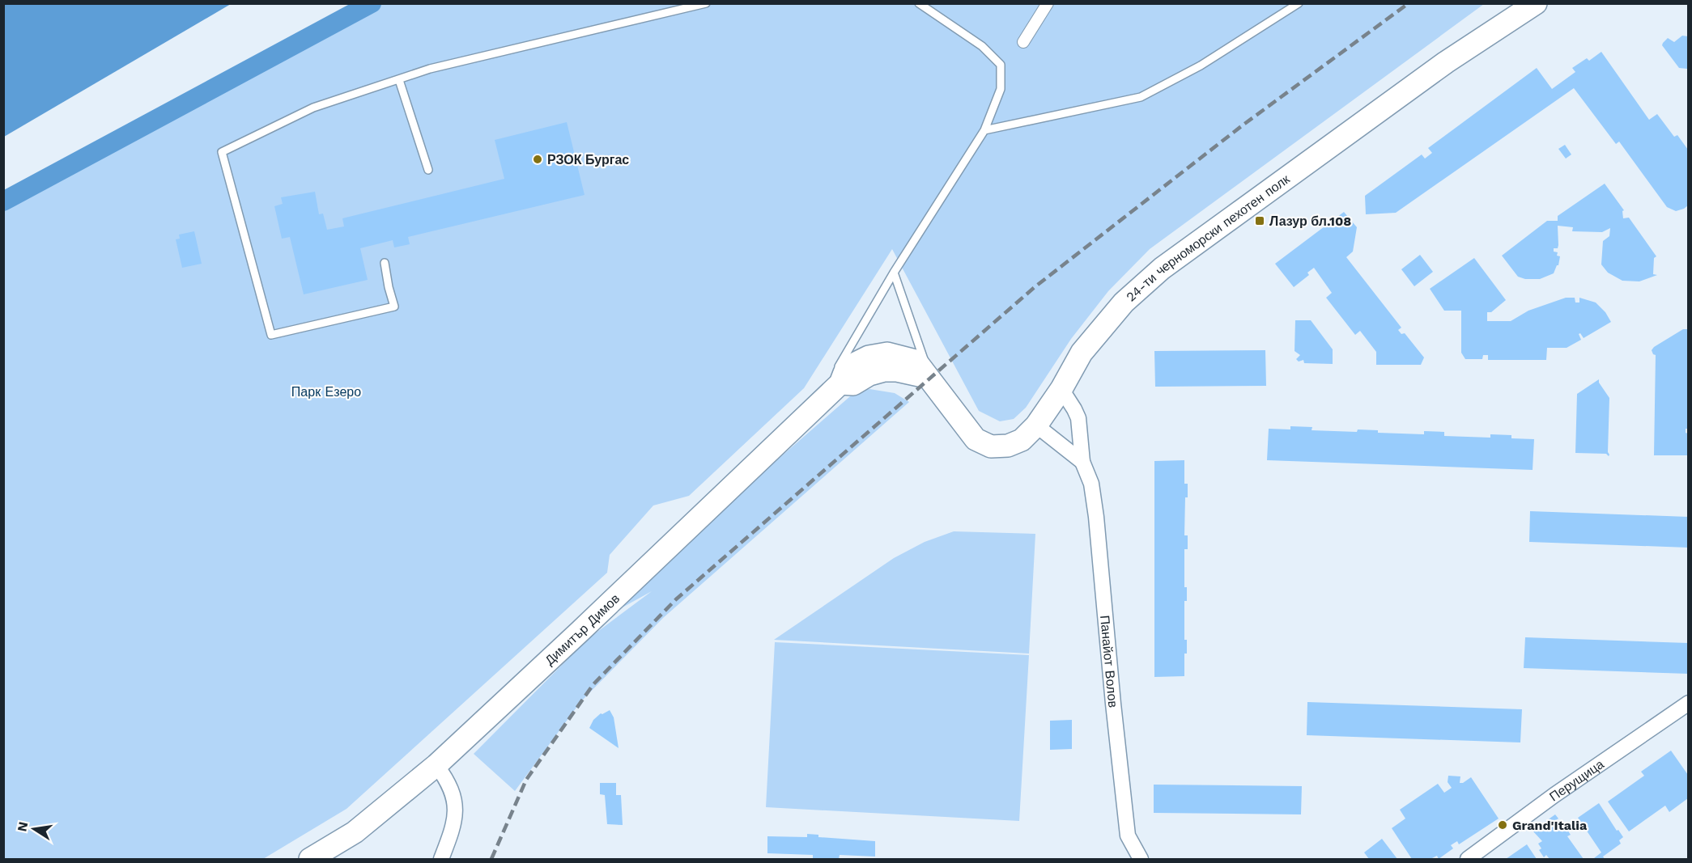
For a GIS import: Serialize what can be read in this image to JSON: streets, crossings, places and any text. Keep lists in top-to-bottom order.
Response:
{
  "streets": {
    "main road": ["24-ти черноморски пехотен полк", "Димитър Димов"],
    "street": ["Панайот Волов", "Перущица"]
  },
  "crossings": [
    ["24-ти черноморски пехотен полк", "Панайот Волов"]
  ],
  "parks": ["Парк Езеро"],
  "places": {
    "other": ["РЗОК Бургас", "Grand'Italia"],
    "transit": ["Лазур бл.108"]
  },
  "north": "left"
}
